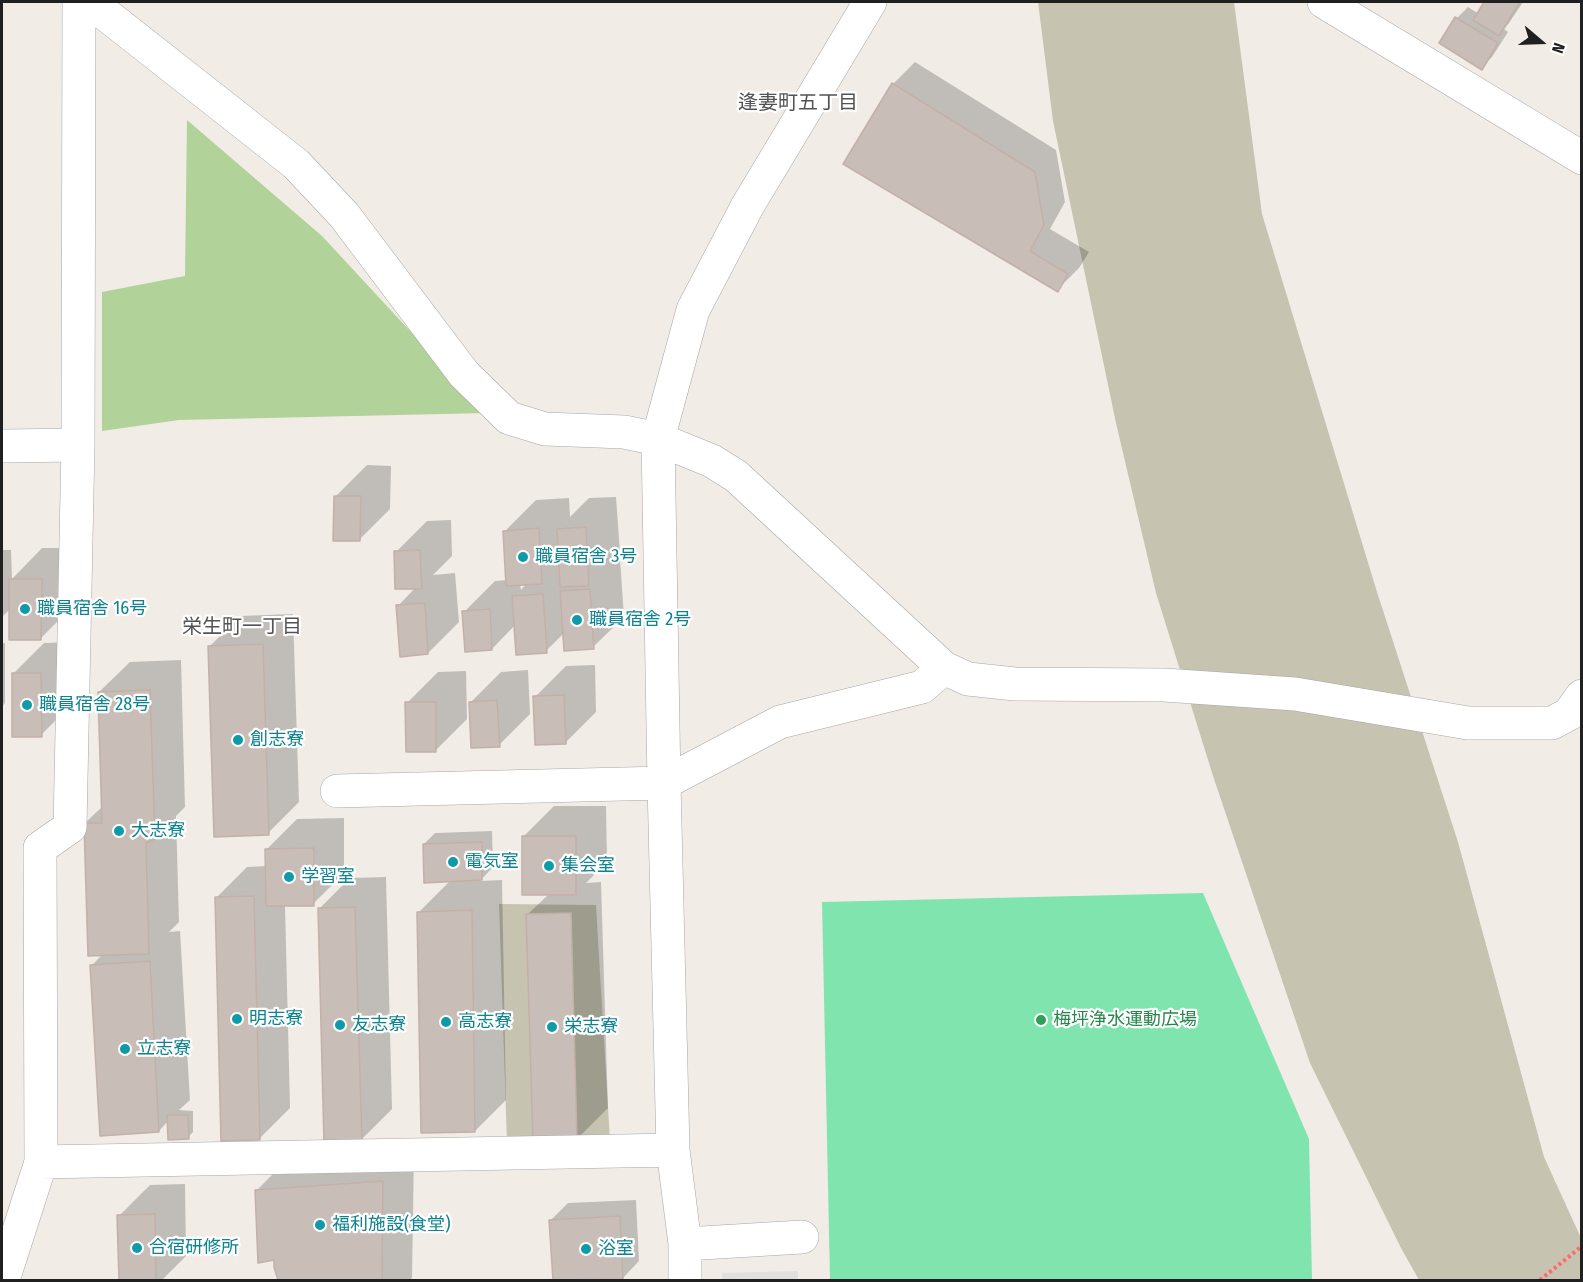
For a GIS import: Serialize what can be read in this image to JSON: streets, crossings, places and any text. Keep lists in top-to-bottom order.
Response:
{
  "districts": ["逢妻町五丁目", "栄生町一丁目"],
  "places": [
    "職員宿舎 3号",
    "職員宿舎 16号",
    "職員宿舎 2号",
    "職員宿舎 28号",
    "創志寮",
    "大志寮",
    "電気室",
    "集会室",
    "学習室",
    "明志寮",
    "梅坪浄水運動広場",
    "高志寮",
    "友志寮",
    "栄志寮",
    "立志寮",
    "福利施設(食堂)",
    "合宿研修所",
    "浴室"
  ],
  "north": "right"
}
